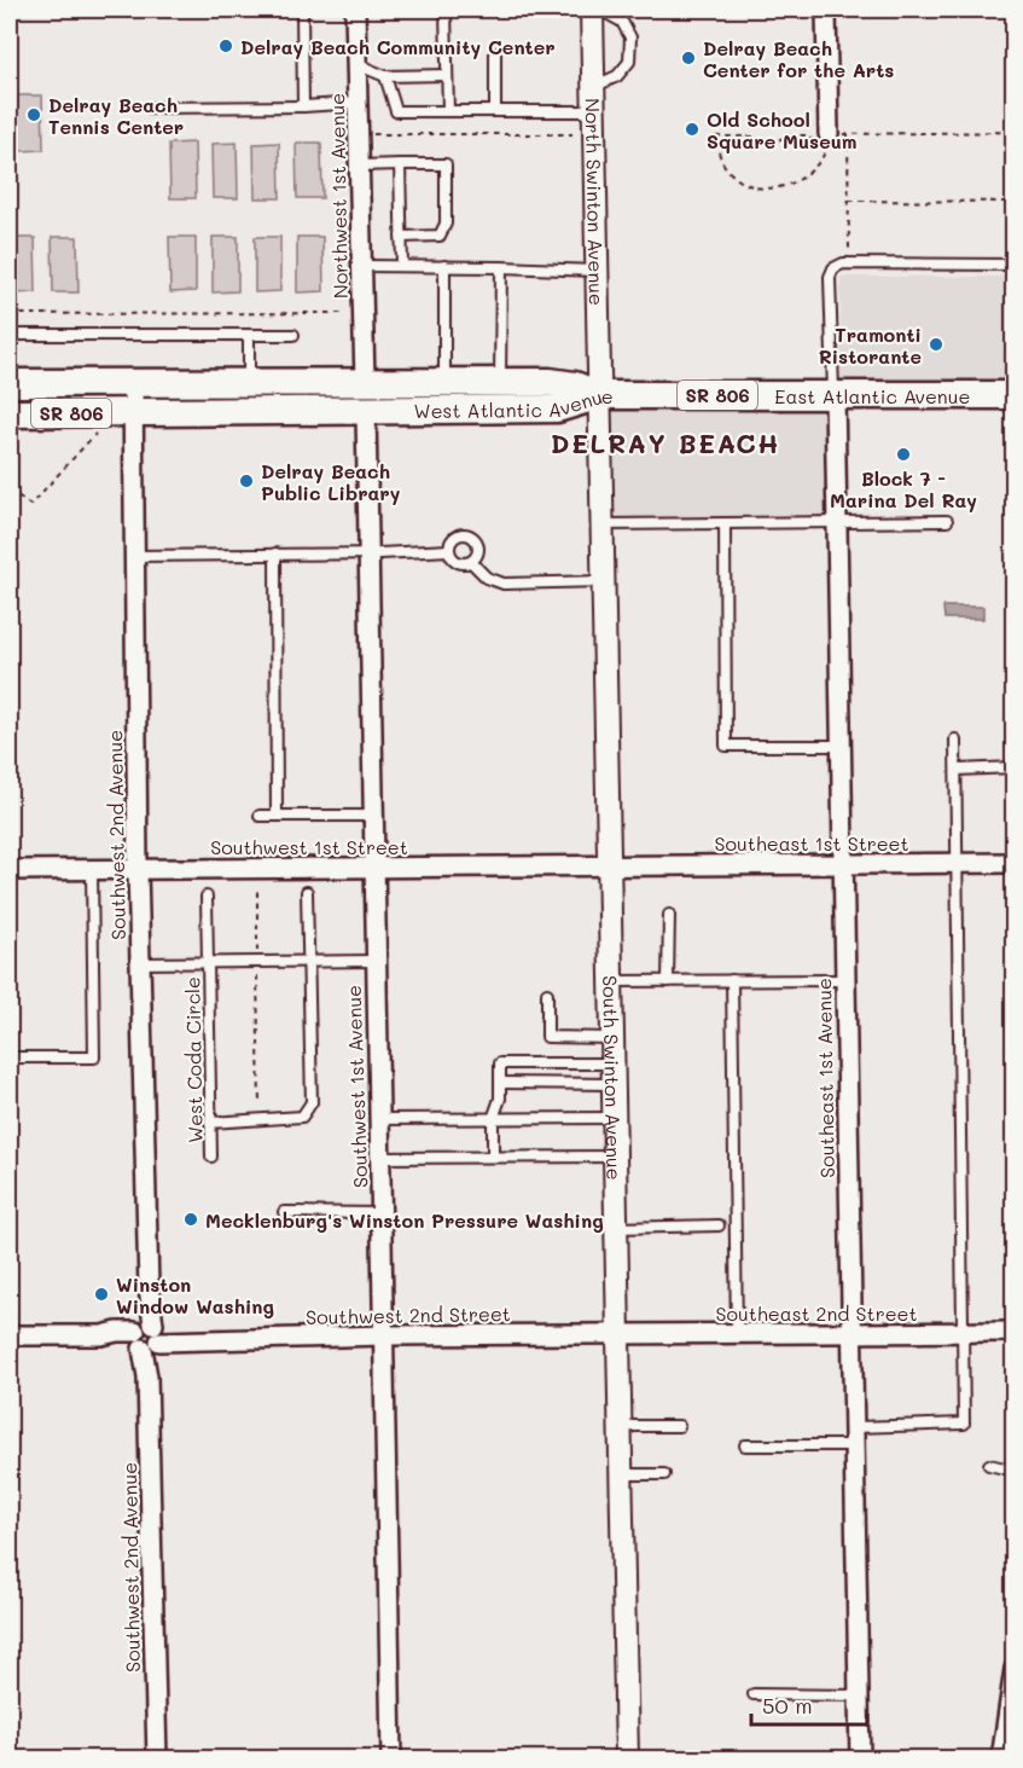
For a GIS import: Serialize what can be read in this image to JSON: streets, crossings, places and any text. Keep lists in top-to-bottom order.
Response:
{
  "streets": {
    "main road": ["SR 806", "East Atlantic Avenue", "West Atlantic Avenue"],
    "street": [
      "Northwest 1st Avenue",
      "North Swinton Avenue",
      "Southwest 2nd Avenue",
      "Southeast 1st Street",
      "Southwest 1st Street",
      "South Swinton Avenue",
      "Southeast 1st Avenue",
      "Southwest 1st Avenue",
      "Southeast 2nd Street",
      "Southwest 2nd Street"
    ],
    "lane": ["West Coda Circle"]
  },
  "crossings": [
    ["Northwest 1st Avenue", "West Atlantic Avenue"],
    ["North Swinton Avenue", "East Atlantic Avenue"],
    ["North Swinton Avenue", "West Atlantic Avenue"],
    ["North Swinton Avenue", "South Swinton Avenue"],
    ["East Atlantic Avenue", "West Atlantic Avenue"],
    ["East Atlantic Avenue", "South Swinton Avenue"],
    ["East Atlantic Avenue", "Southeast 1st Avenue"],
    ["West Atlantic Avenue", "Southwest 2nd Avenue"],
    ["West Atlantic Avenue", "South Swinton Avenue"],
    ["West Atlantic Avenue", "Southwest 1st Avenue"],
    ["Southwest 2nd Avenue", "Southwest 1st Street"],
    ["Southwest 2nd Avenue", "Southwest 2nd Street"],
    ["Southeast 1st Street", "Southwest 1st Street"],
    ["Southeast 1st Street", "South Swinton Avenue"],
    ["Southeast 1st Street", "Southeast 1st Avenue"],
    ["Southwest 1st Street", "South Swinton Avenue"],
    ["Southwest 1st Street", "Southwest 1st Avenue"],
    ["South Swinton Avenue", "Southeast 2nd Street"],
    ["South Swinton Avenue", "Southwest 2nd Street"],
    ["Southeast 1st Avenue", "Southeast 2nd Street"],
    ["Southwest 1st Avenue", "Southwest 2nd Street"],
    ["Southeast 2nd Street", "Southwest 2nd Street"]
  ],
  "districts": ["DELRAY BEACH"],
  "places": [
    "Delray Beach Community Center",
    "Delray Beach Center for the Arts",
    "Delray Beach Tennis Center",
    "Old School Square Museum",
    "Tramonti Ristorante",
    "Block 7 - Marina Del Ray",
    "Delray Beach Public Library",
    "Mecklenburg's Winston Pressure Washing",
    "Winston Window Washing"
  ],
  "scale_bar": "50 m"
}
